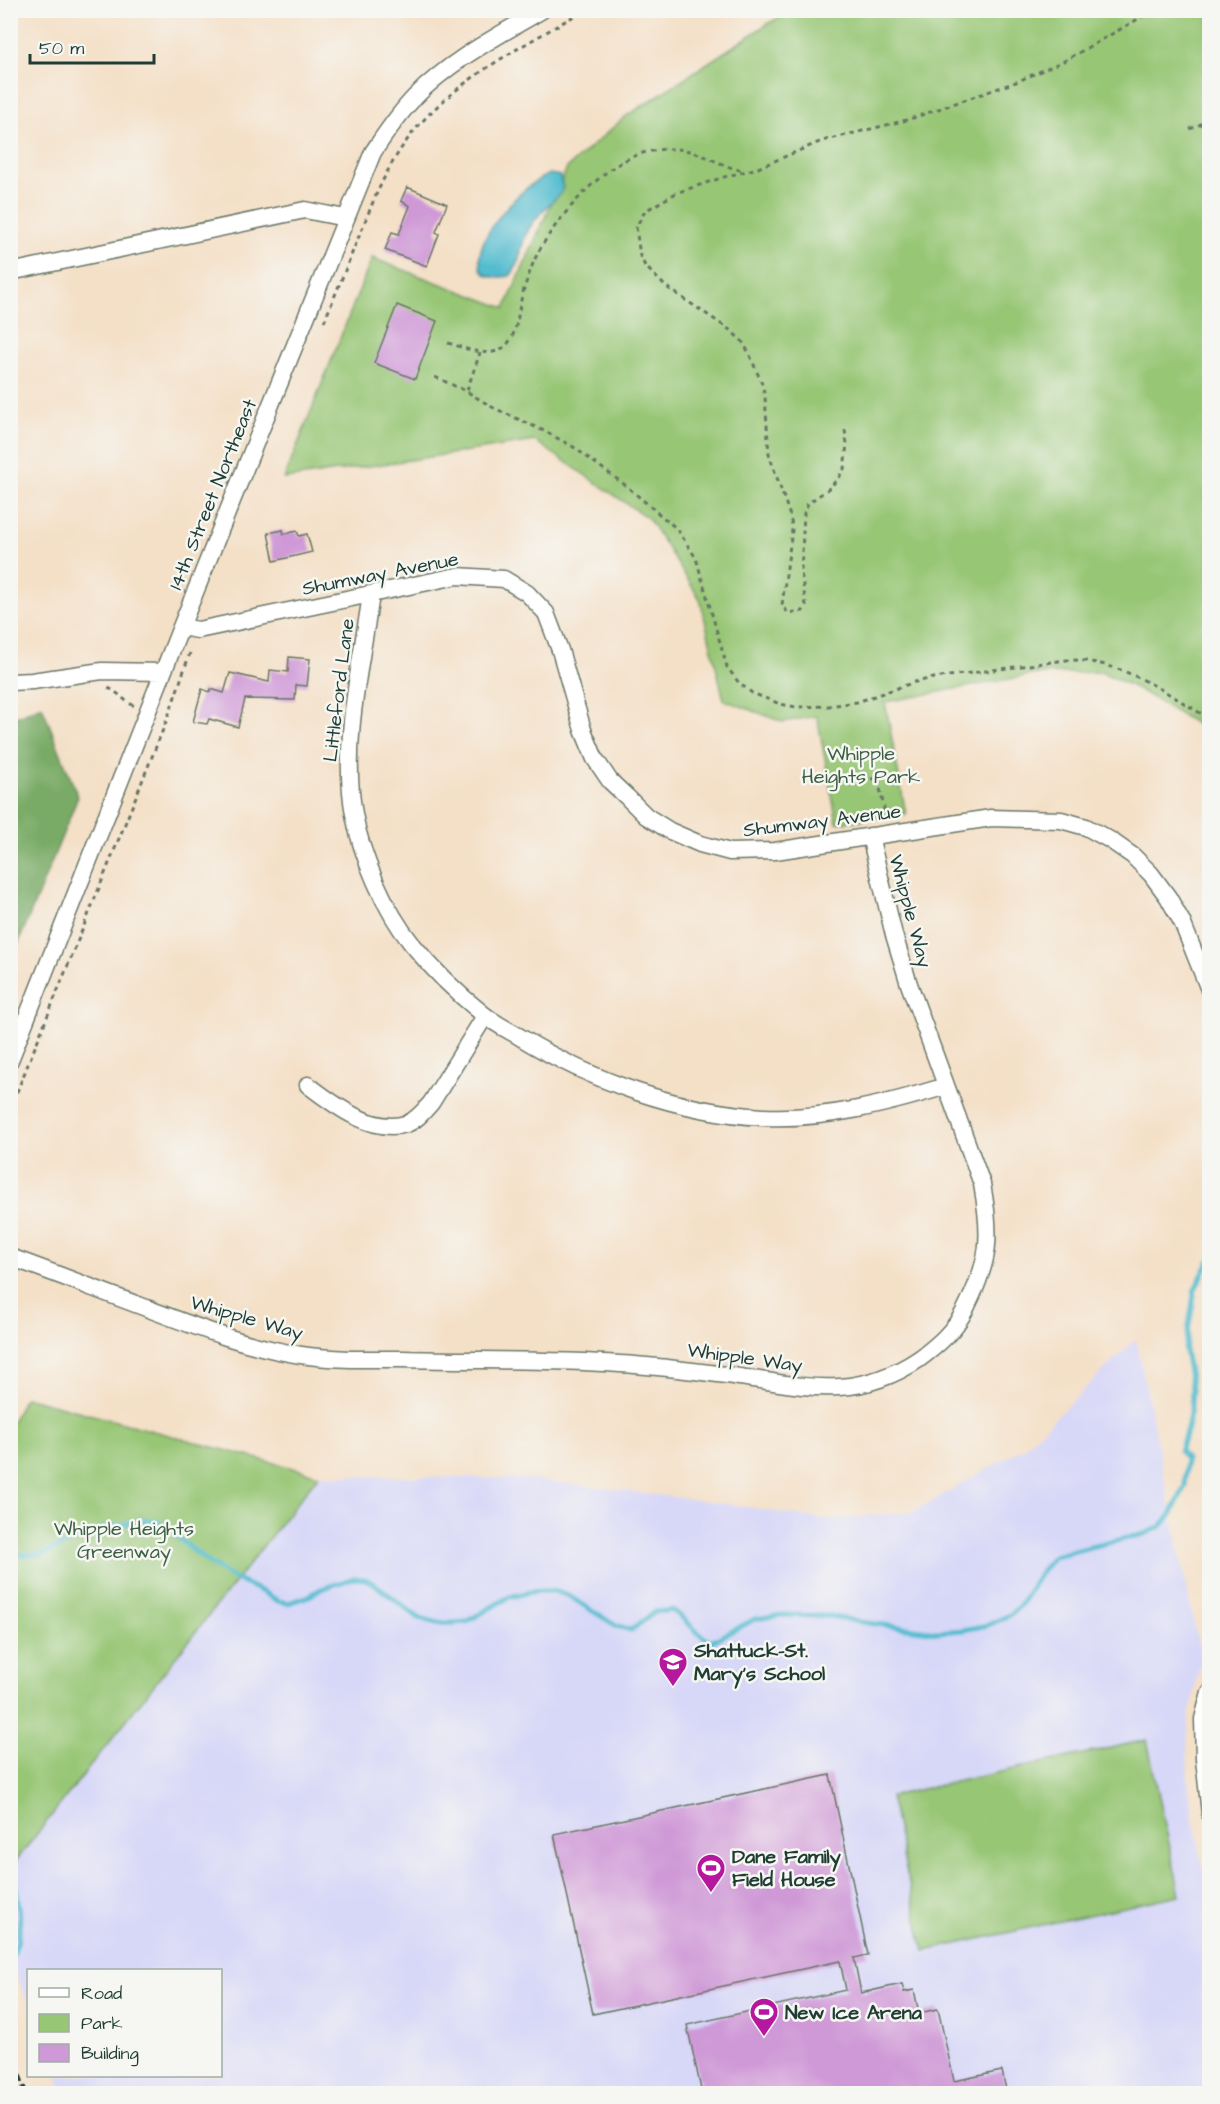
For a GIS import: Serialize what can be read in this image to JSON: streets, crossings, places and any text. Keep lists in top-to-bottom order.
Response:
{
  "streets": {
    "street": [
      "14th Street Northeast",
      "Shumway Avenue",
      "Littleford Lane",
      "Whipple Way"
    ]
  },
  "crossings": [
    ["14th Street Northeast", "Shumway Avenue"],
    ["Shumway Avenue", "Littleford Lane"],
    ["Shumway Avenue", "Whipple Way"],
    ["Littleford Lane", "Whipple Way"]
  ],
  "parks": ["Whipple Heights Park", "Whipple Heights Greenway"],
  "places": {
    "school or university": ["Shattuck-St. Mary’s School"],
    "sports": ["Dane Family Field House", "New Ice Arena"]
  },
  "legend": ["Road", "Park", "Building"],
  "scale_bar": "50 m"
}
